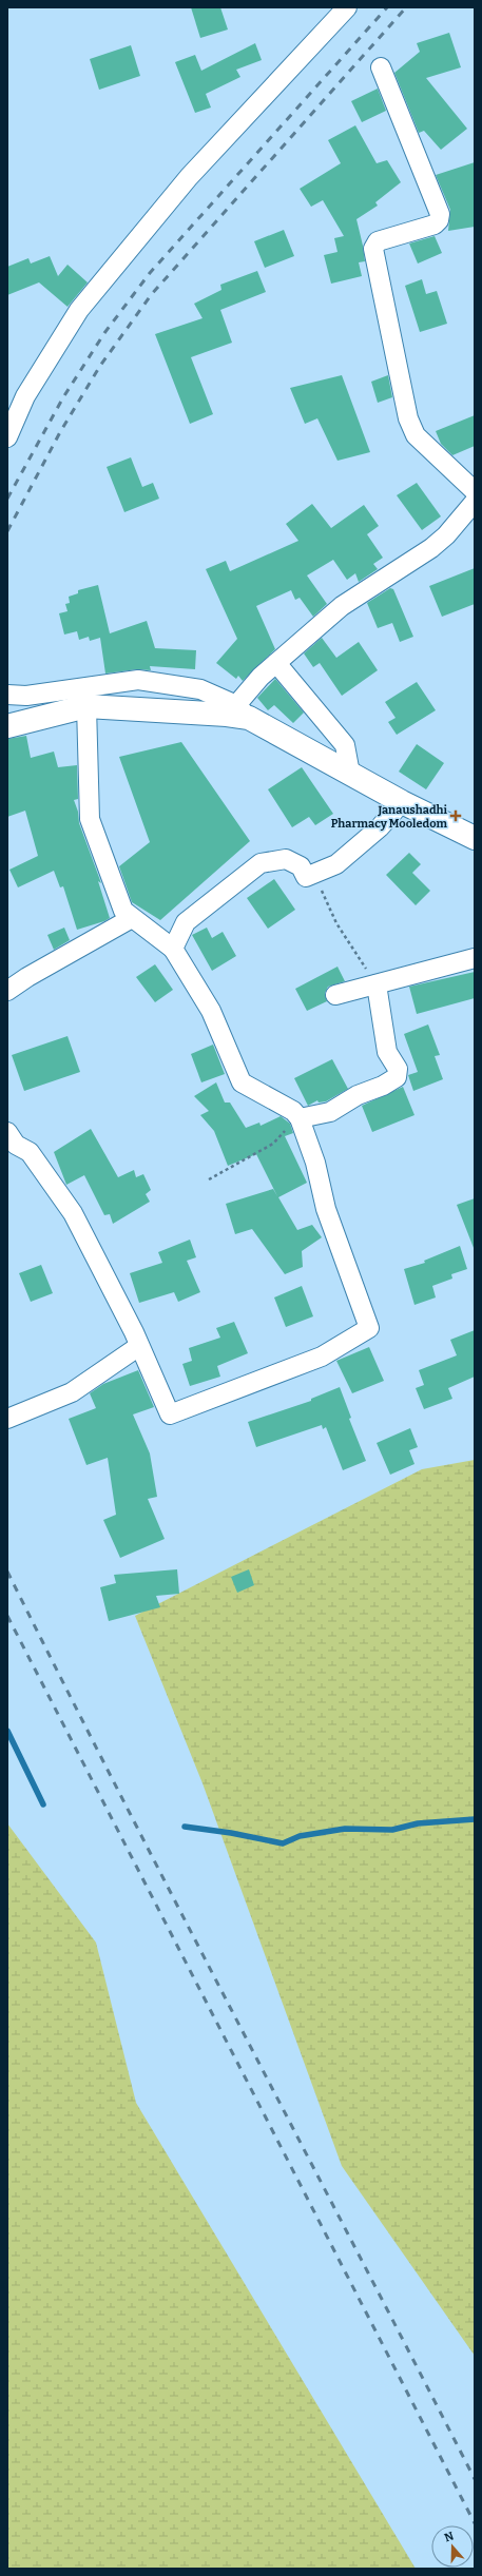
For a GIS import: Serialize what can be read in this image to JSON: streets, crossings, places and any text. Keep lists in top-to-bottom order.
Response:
{
  "places": {
    "health": ["Janaushadhi Pharmacy Mooledom"]
  },
  "north": "top"
}
